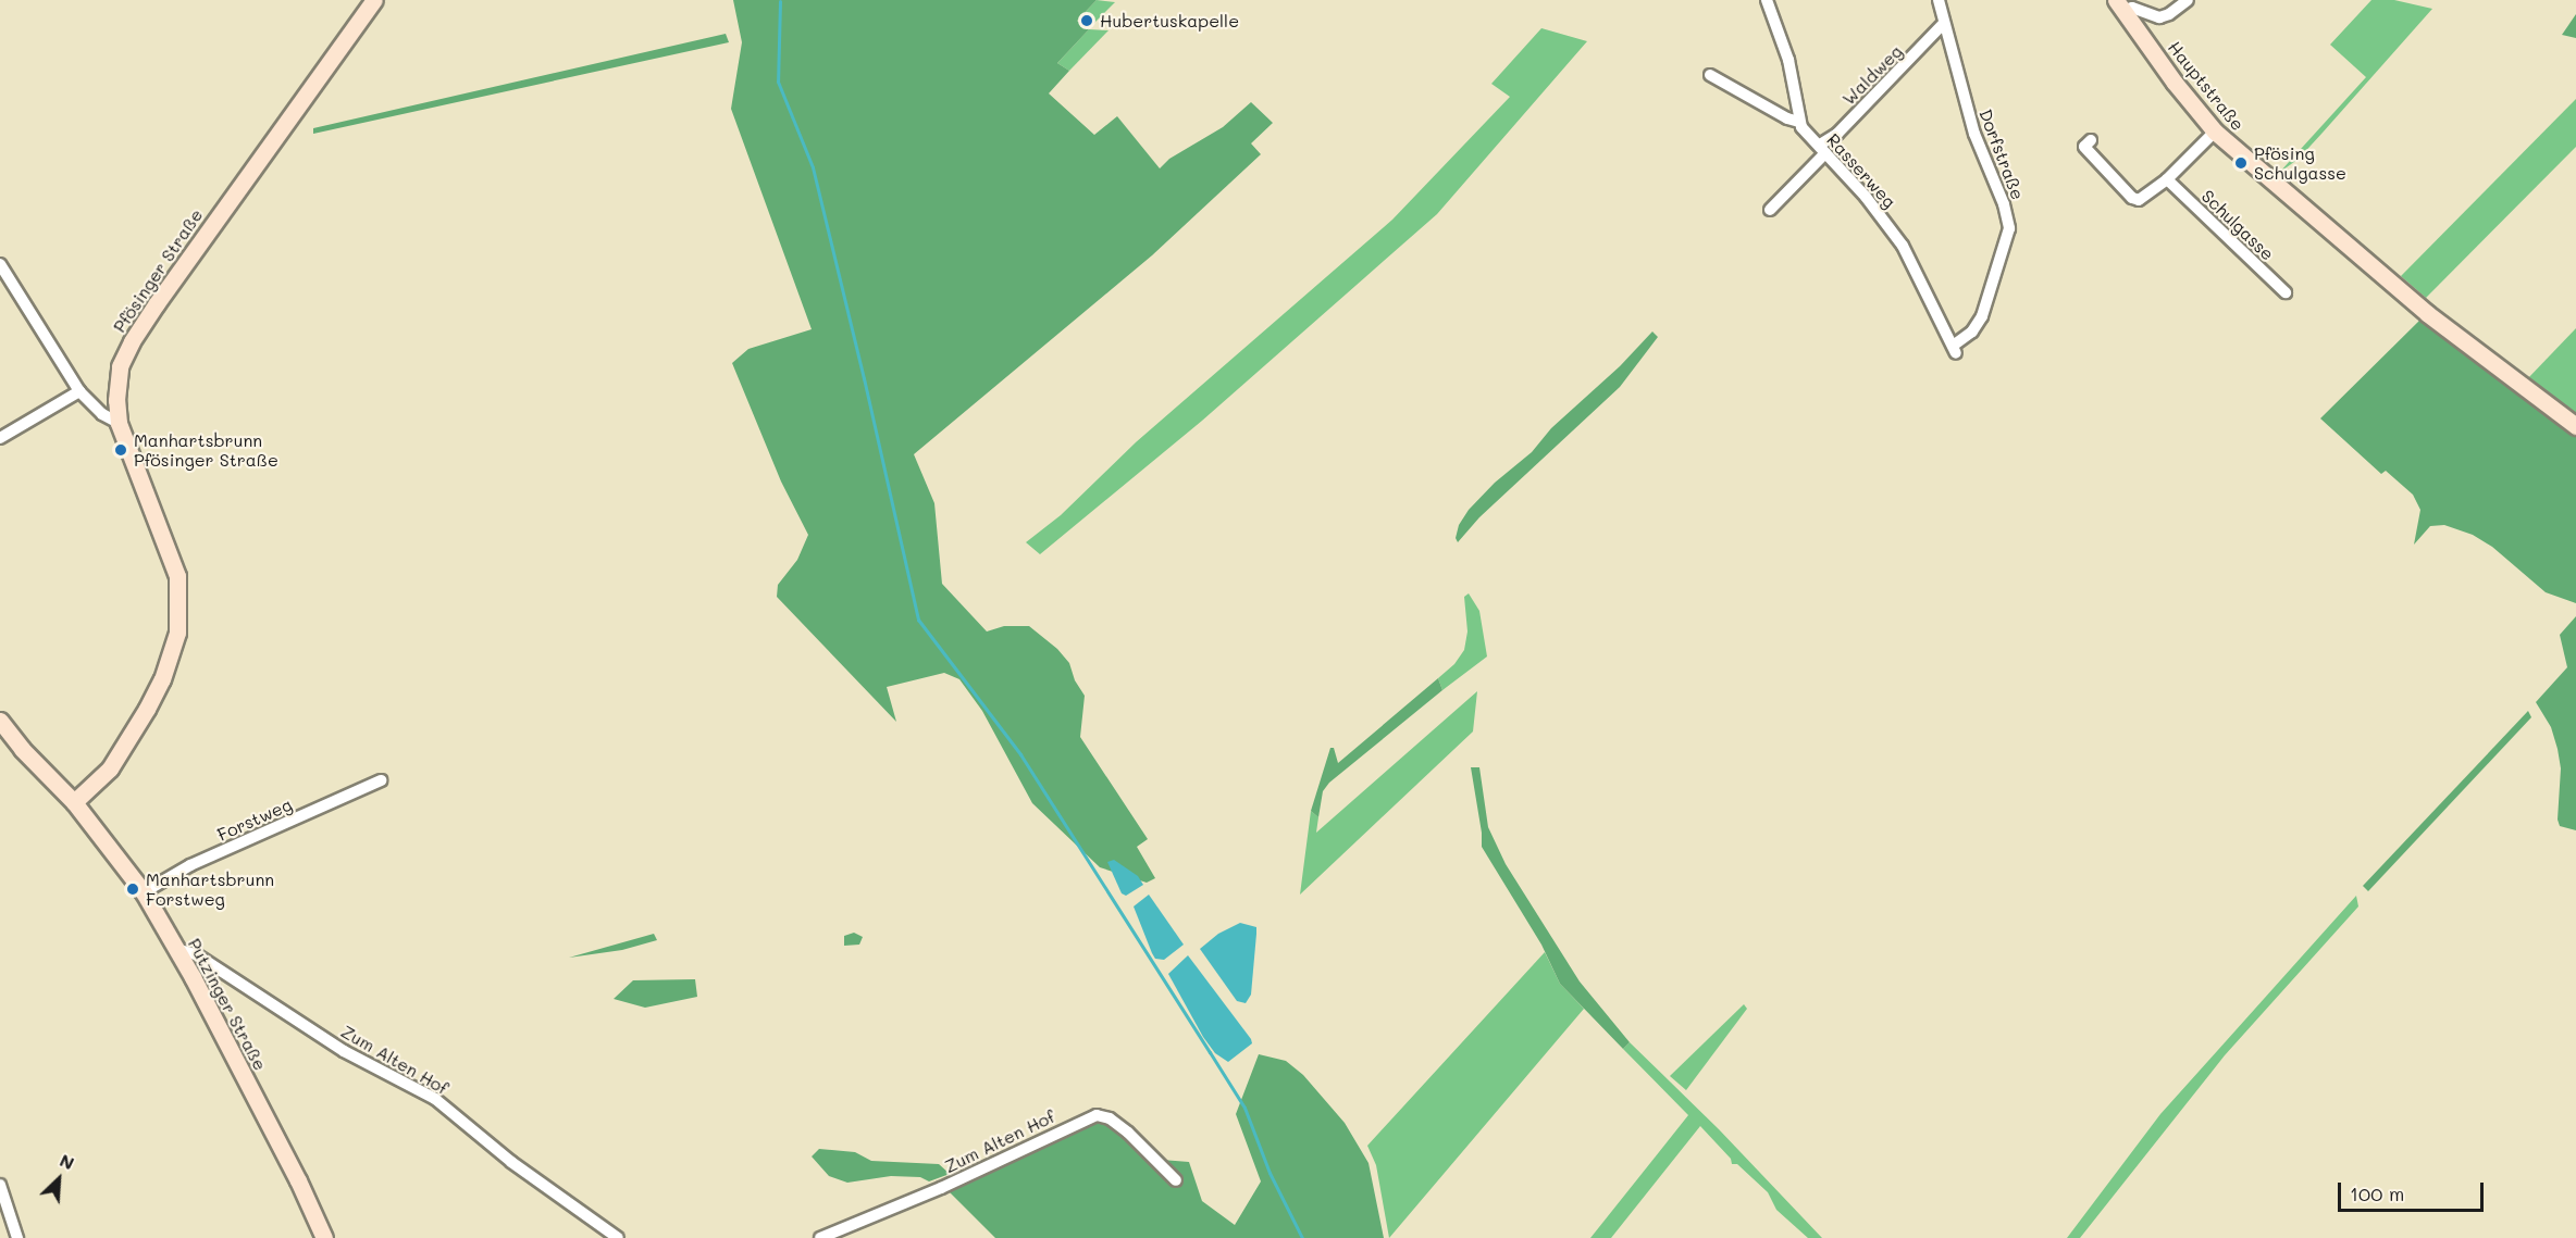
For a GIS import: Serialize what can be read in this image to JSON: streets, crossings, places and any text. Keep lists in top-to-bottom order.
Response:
{
  "streets": {
    "street": [
      "Waldweg",
      "Hauptstraße",
      "Dorfstraße",
      "Rasserweg",
      "Schulgasse",
      "Pfösinger Straße",
      "Forstweg",
      "Putzinger Straße",
      "Zum Alten Hof"
    ]
  },
  "crossings": [
    ["Waldweg", "Dorfstraße"],
    ["Waldweg", "Rasserweg"],
    ["Dorfstraße", "Rasserweg"],
    ["Pfösinger Straße", "Putzinger Straße"],
    ["Forstweg", "Putzinger Straße"],
    ["Putzinger Straße", "Zum Alten Hof"]
  ],
  "places": [
    "Hubertuskapelle",
    "Pfösing Schulgasse",
    "Manhartsbrunn Pfösinger Straße",
    "Manhartsbrunn Forstweg"
  ],
  "scale_bar": "100 m",
  "north": "top right"
}
